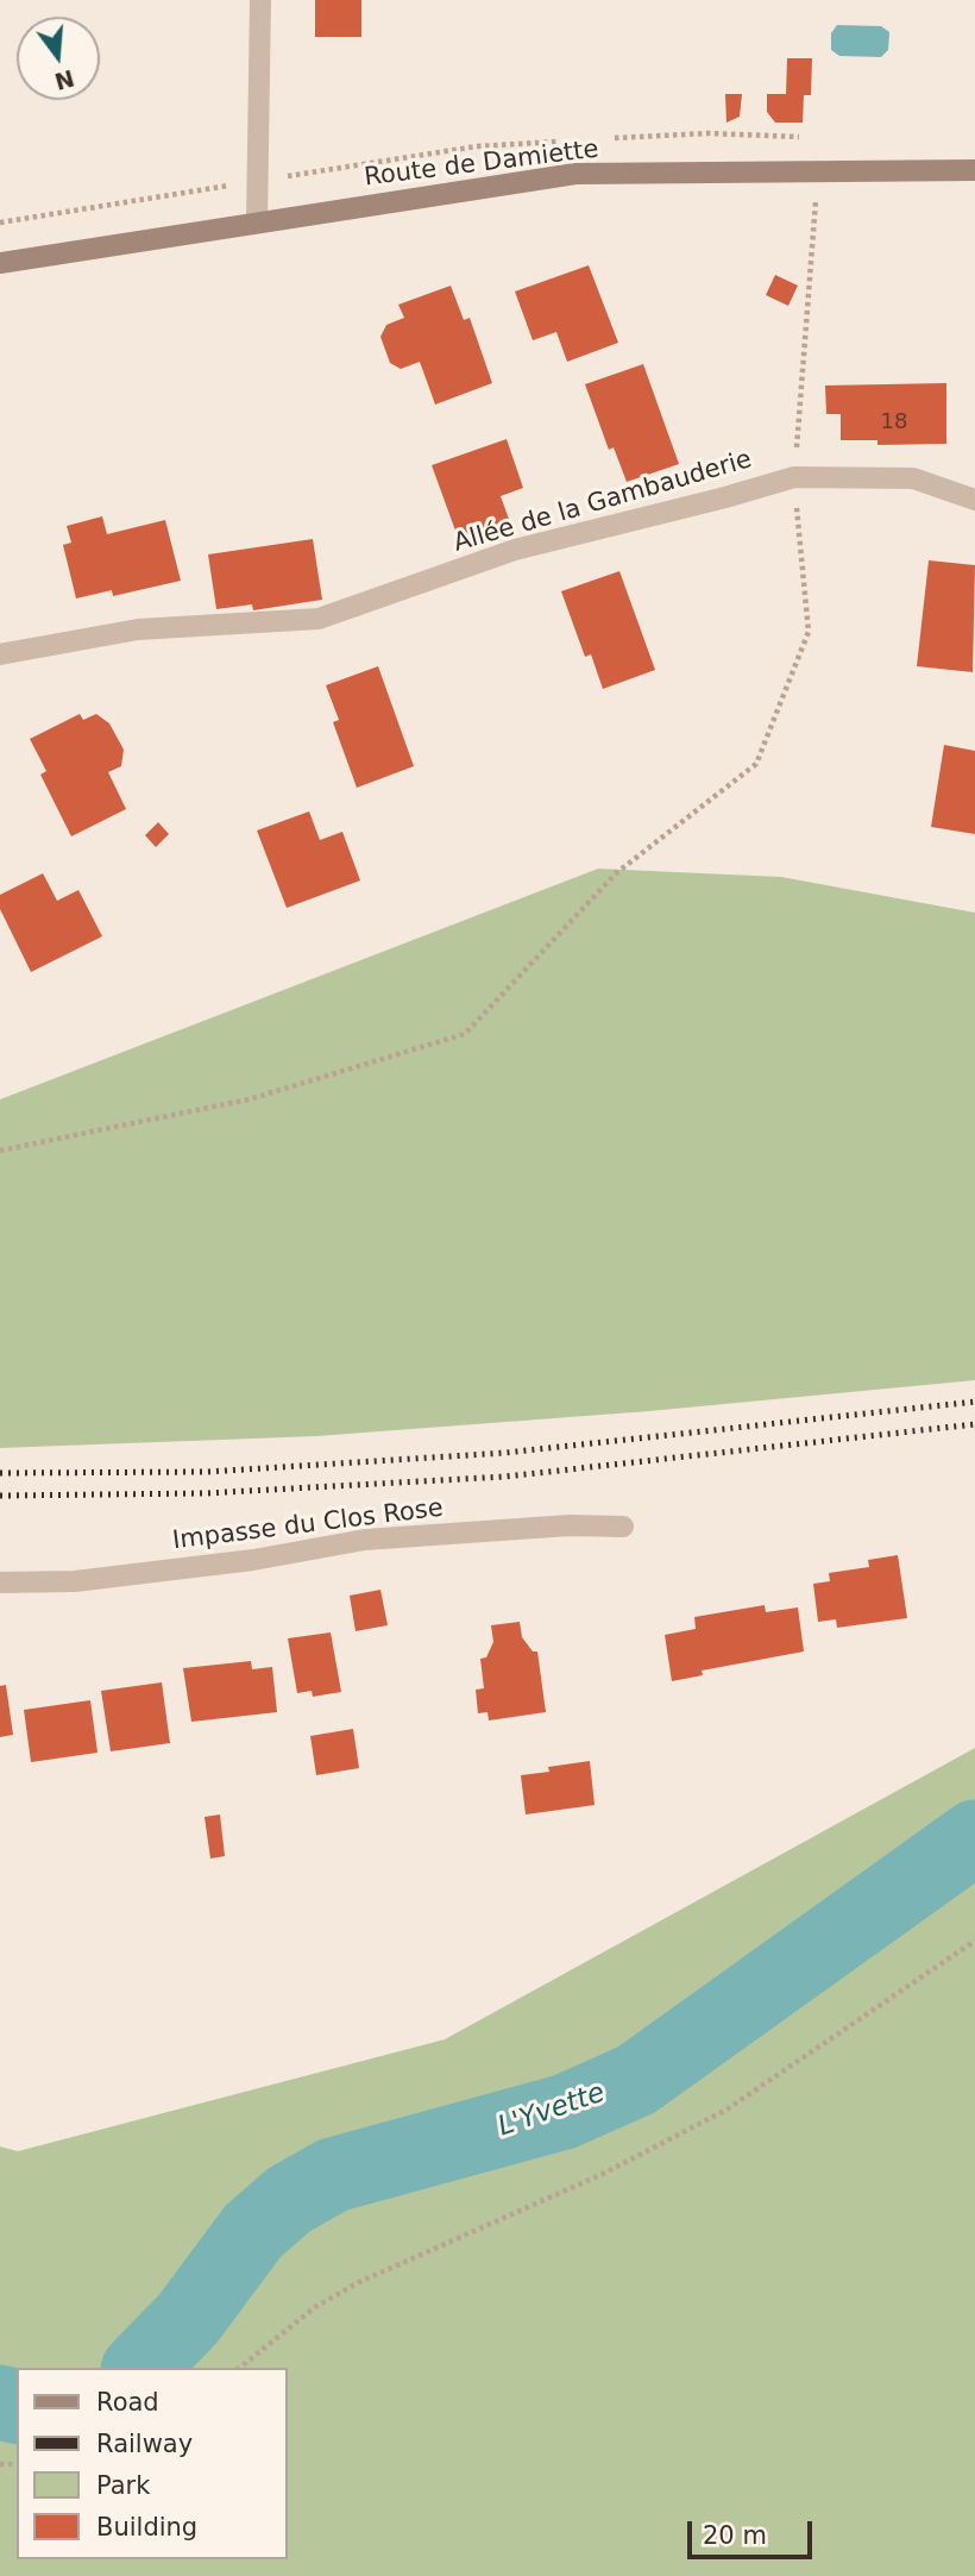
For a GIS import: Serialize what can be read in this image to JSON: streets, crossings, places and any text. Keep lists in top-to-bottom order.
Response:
{
  "streets": {
    "street": ["Route de Damiette", "Allée de la Gambauderie", "Impasse du Clos Rose"]
  },
  "water": ["L'Yvette"],
  "house_numbers": ["18"],
  "legend": [
    "Road",
    "Railway",
    "Park",
    "Building"
  ],
  "scale_bar": "20 m",
  "north": "bottom"
}
